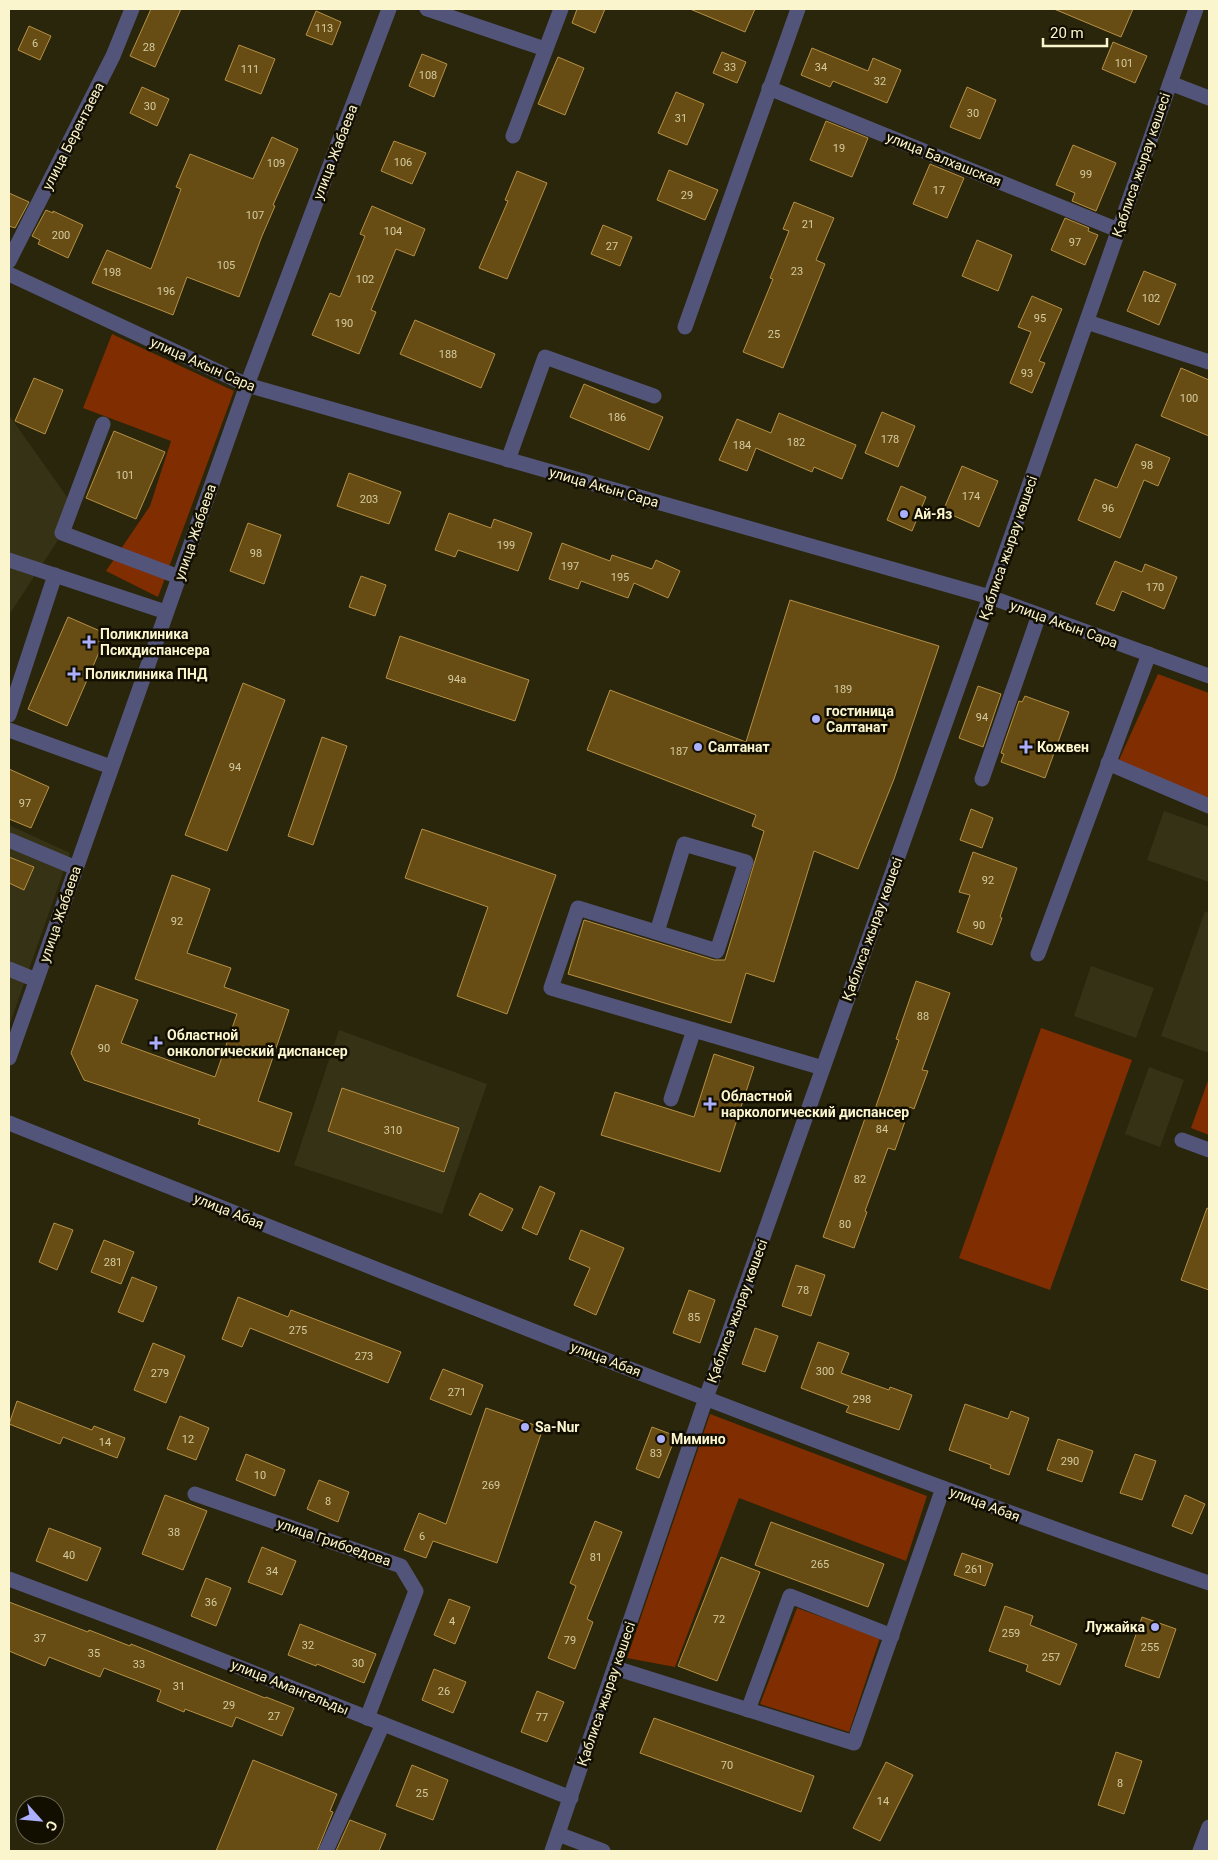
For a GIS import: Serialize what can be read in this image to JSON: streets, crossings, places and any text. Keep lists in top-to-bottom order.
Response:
{
  "streets": {
    "street": [
      "улица Берентаева",
      "улица Жабаева",
      "улица Балхашская",
      "Қаблиса жырау көшесі",
      "улица Акын Сара",
      "улица Абая",
      "улица Грибоедова",
      "улица Амангельды"
    ]
  },
  "crossings": [
    ["улица Жабаева", "улица Акын Сара"],
    ["улица Балхашская", "Қаблиса жырау көшесі"],
    ["Қаблиса жырау көшесі", "улица Акын Сара"],
    ["Қаблиса жырау көшесі", "улица Абая"],
    ["Қаблиса жырау көшесі", "улица Амангельды"],
    ["улица Грибоедова", "улица Амангельды"]
  ],
  "places": {
    "other": [
      "Ай-Яз",
      "гостиница Салтанат",
      "Салтанат",
      "Sa-Nur",
      "Мимино",
      "Лужайка"
    ],
    "health": [
      "Поликлиника Психдиспансера",
      "Поликлиника ПНД",
      "Кожвен",
      "Областной онкологический диспансер",
      "Областной наркологический диспансер"
    ]
  },
  "house_numbers": [
    "113",
    "6",
    "28",
    "101",
    "33",
    "34",
    "111",
    "108",
    "32",
    "30",
    "30",
    "31",
    "19",
    "106",
    "109",
    "99",
    "17",
    "29",
    "107",
    "21",
    "104",
    "200",
    "97",
    "27",
    "105",
    "23",
    "198",
    "102",
    "196",
    "102",
    "95",
    "190",
    "25",
    "188",
    "93",
    "100",
    "186",
    "178",
    "182",
    "184",
    "98",
    "101",
    "174",
    "203",
    "96",
    "199",
    "98",
    "197",
    "195",
    "170",
    "94а",
    "189",
    "94",
    "187",
    "94",
    "97",
    "92",
    "92",
    "90",
    "88",
    "90",
    "84",
    "310",
    "82",
    "80",
    "281",
    "78",
    "85",
    "275",
    "273",
    "300",
    "279",
    "271",
    "298",
    "12",
    "14",
    "83",
    "290",
    "10",
    "269",
    "8",
    "38",
    "6",
    "40",
    "81",
    "265",
    "261",
    "34",
    "36",
    "72",
    "4",
    "259",
    "37",
    "79",
    "32",
    "255",
    "35",
    "257",
    "30",
    "33",
    "31",
    "26",
    "29",
    "27",
    "77",
    "70",
    "8",
    "25",
    "14"
  ],
  "scale_bar": "20 m",
  "north": "bottom right"
}
